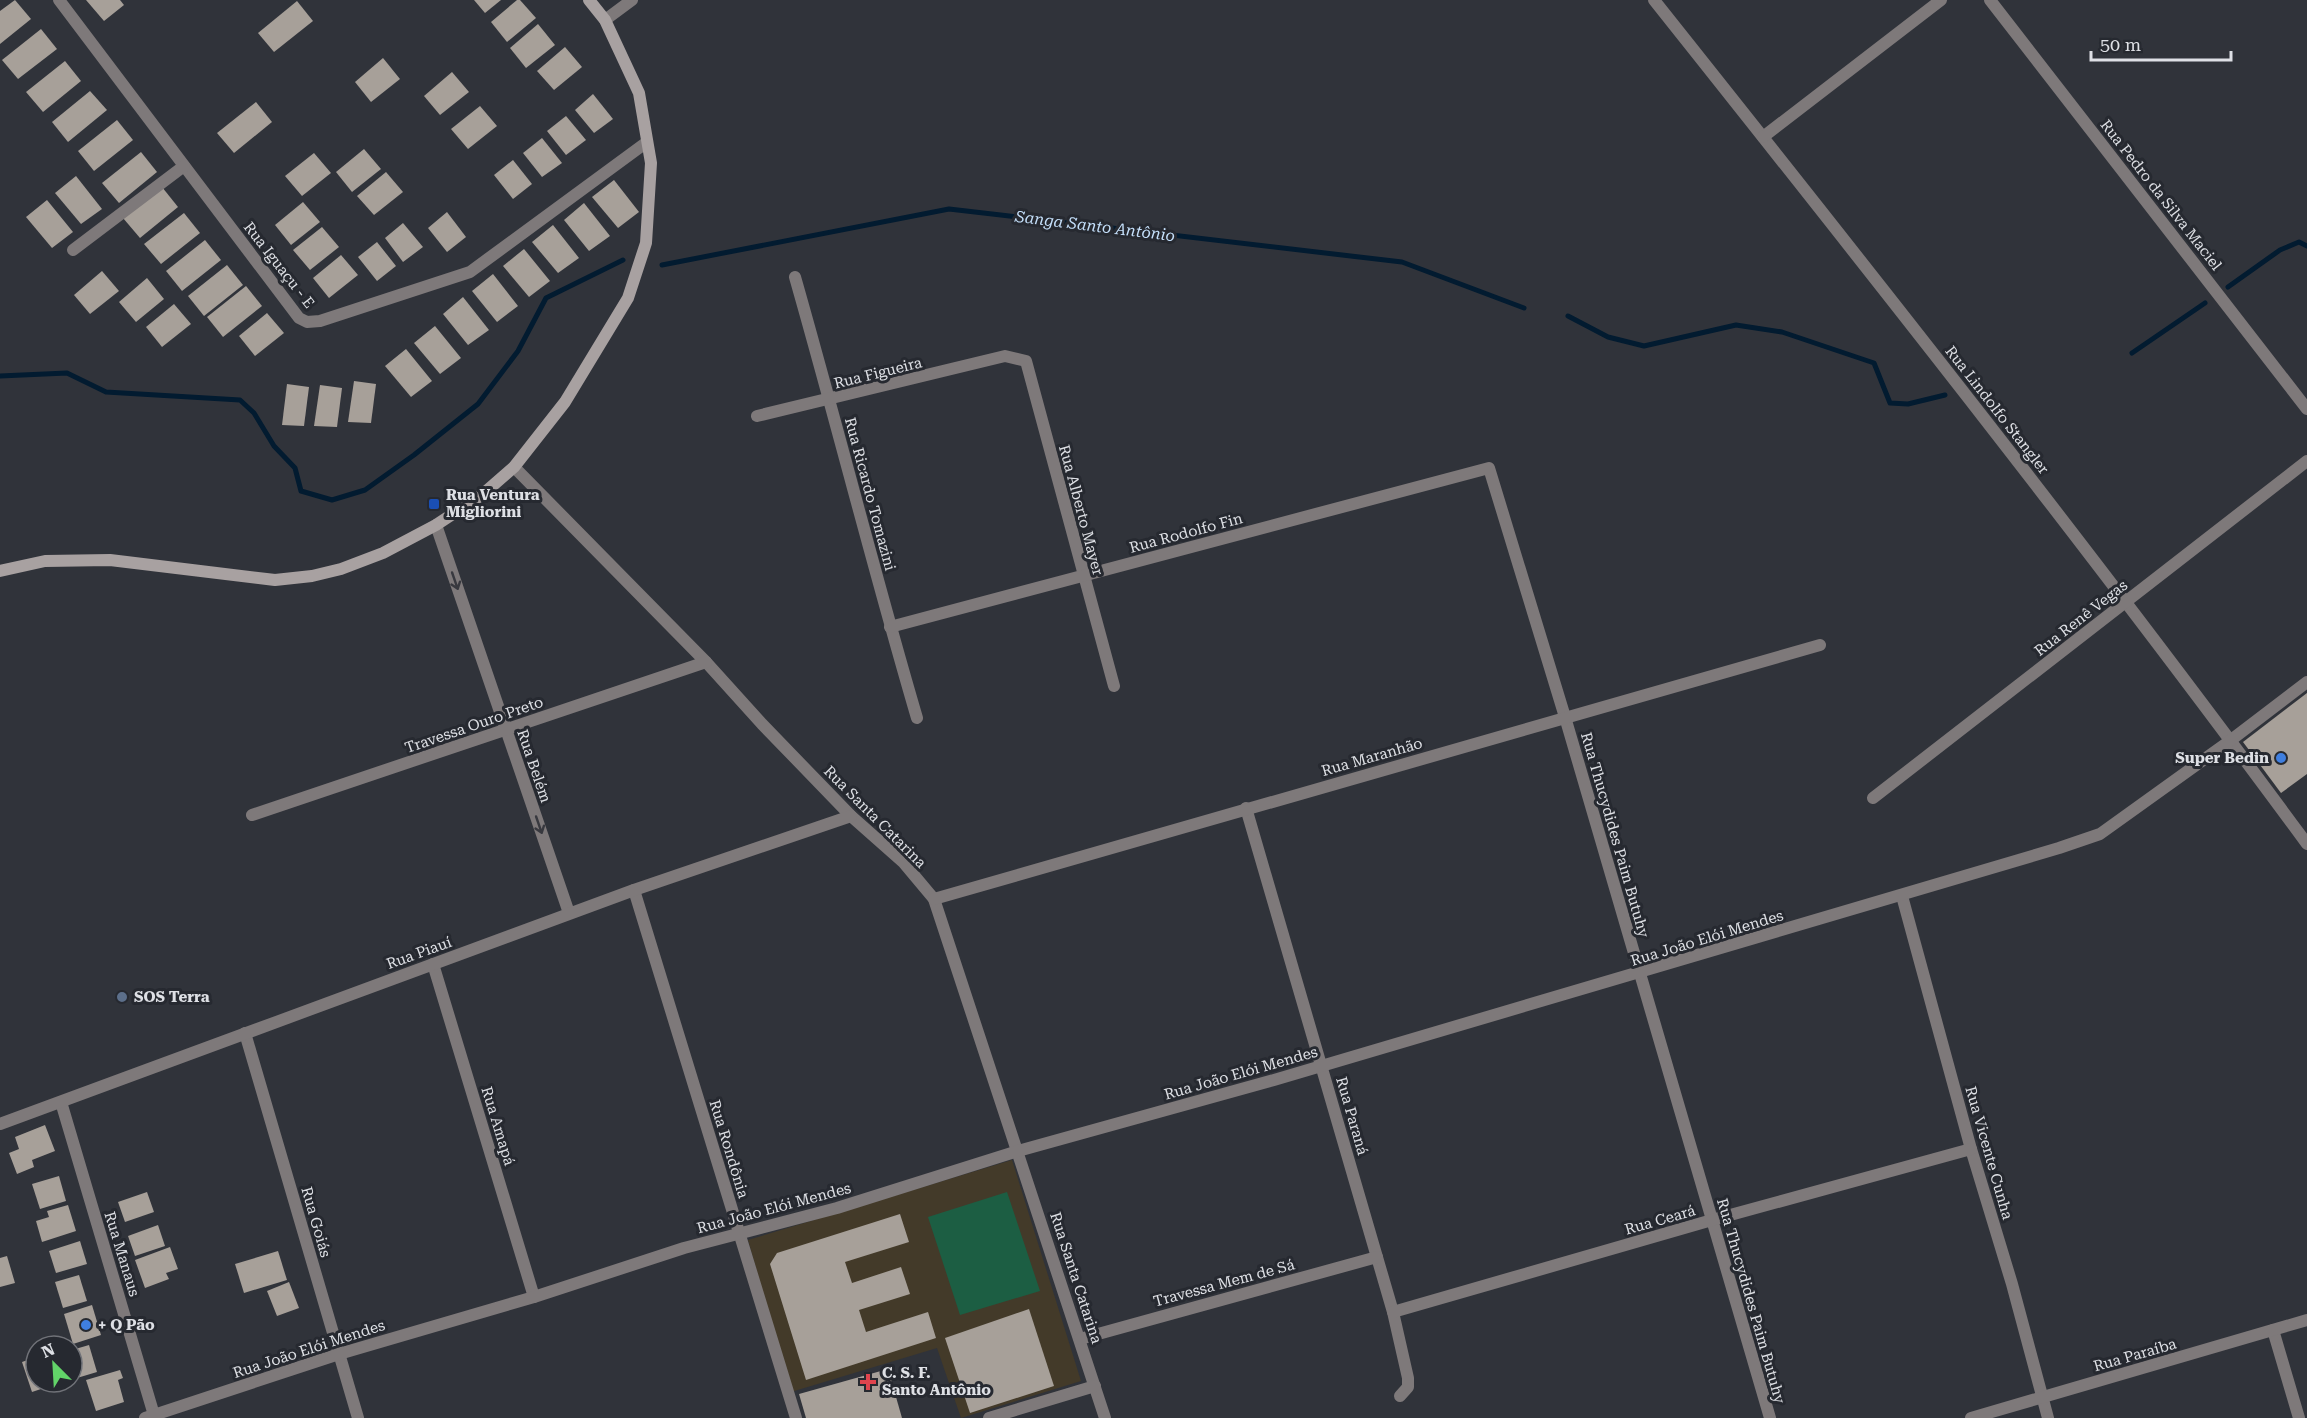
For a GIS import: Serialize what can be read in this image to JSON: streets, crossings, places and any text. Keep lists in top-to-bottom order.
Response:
{
  "streets": {
    "street": [
      "Rua Pedro da Silva Maciel",
      "Rua Iguaçu - E",
      "Rua Figueira",
      "Rua Lindolfo Stangler",
      "Rua Ricardo Tomazini",
      "Rua Alberto Mayer",
      "Rua Rodolfo Fin",
      "Rua Renê Vegas",
      "Travessa Ouro Preto",
      "Rua Maranhão",
      "Rua Belém",
      "Rua Santa Catarina",
      "Rua Thucydides Paim Butuhy",
      "Rua João Elói Mendes",
      "Rua Piauí",
      "Rua Paraná",
      "Rua Amapá",
      "Rua Rondônia",
      "Rua Vicente Cunha",
      "Rua Ceará",
      "Rua Goiás",
      "Rua Manaus",
      "Travessa Mem de Sá",
      "Rua Paraíba"
    ]
  },
  "crossings": [
    ["Rua Figueira", "Rua Ricardo Tomazini"],
    ["Rua Figueira", "Rua Alberto Mayer"],
    ["Rua Lindolfo Stangler", "Rua Renê Vegas"],
    ["Rua Lindolfo Stangler", "Rua João Elói Mendes"],
    ["Rua Ricardo Tomazini", "Rua Rodolfo Fin"],
    ["Rua Alberto Mayer", "Rua Rodolfo Fin"],
    ["Rua Rodolfo Fin", "Rua Thucydides Paim Butuhy"],
    ["Travessa Ouro Preto", "Rua Belém"],
    ["Travessa Ouro Preto", "Rua Santa Catarina"],
    ["Rua Maranhão", "Rua Santa Catarina"],
    ["Rua Maranhão", "Rua Thucydides Paim Butuhy"],
    ["Rua Maranhão", "Rua Paraná"],
    ["Rua Belém", "Rua Piauí"],
    ["Rua Santa Catarina", "Rua João Elói Mendes"],
    ["Rua Santa Catarina", "Rua Piauí"],
    ["Rua Santa Catarina", "Travessa Mem de Sá"],
    ["Rua Thucydides Paim Butuhy", "Rua João Elói Mendes"],
    ["Rua Thucydides Paim Butuhy", "Rua Ceará"],
    ["Rua João Elói Mendes", "Rua Paraná"],
    ["Rua João Elói Mendes", "Rua Amapá"],
    ["Rua João Elói Mendes", "Rua Rondônia"],
    ["Rua João Elói Mendes", "Rua Vicente Cunha"],
    ["Rua João Elói Mendes", "Rua Goiás"],
    ["Rua João Elói Mendes", "Rua Manaus"],
    ["Rua Piauí", "Rua Amapá"],
    ["Rua Piauí", "Rua Rondônia"],
    ["Rua Piauí", "Rua Goiás"],
    ["Rua Piauí", "Rua Manaus"],
    ["Rua Paraná", "Rua Ceará"],
    ["Rua Paraná", "Travessa Mem de Sá"],
    ["Rua Vicente Cunha", "Rua Ceará"],
    ["Rua Vicente Cunha", "Rua Paraíba"]
  ],
  "one_way": ["Rua Belém"],
  "water": ["Sanga Santo Antônio"],
  "places": {
    "transit": ["Rua Ventura Migliorini"],
    "other": ["Super Bedin", "SOS Terra", "+ Q Pão"],
    "health": ["C. S. F. Santo Antônio"]
  },
  "scale_bar": "50 m",
  "north": "top left"
}
